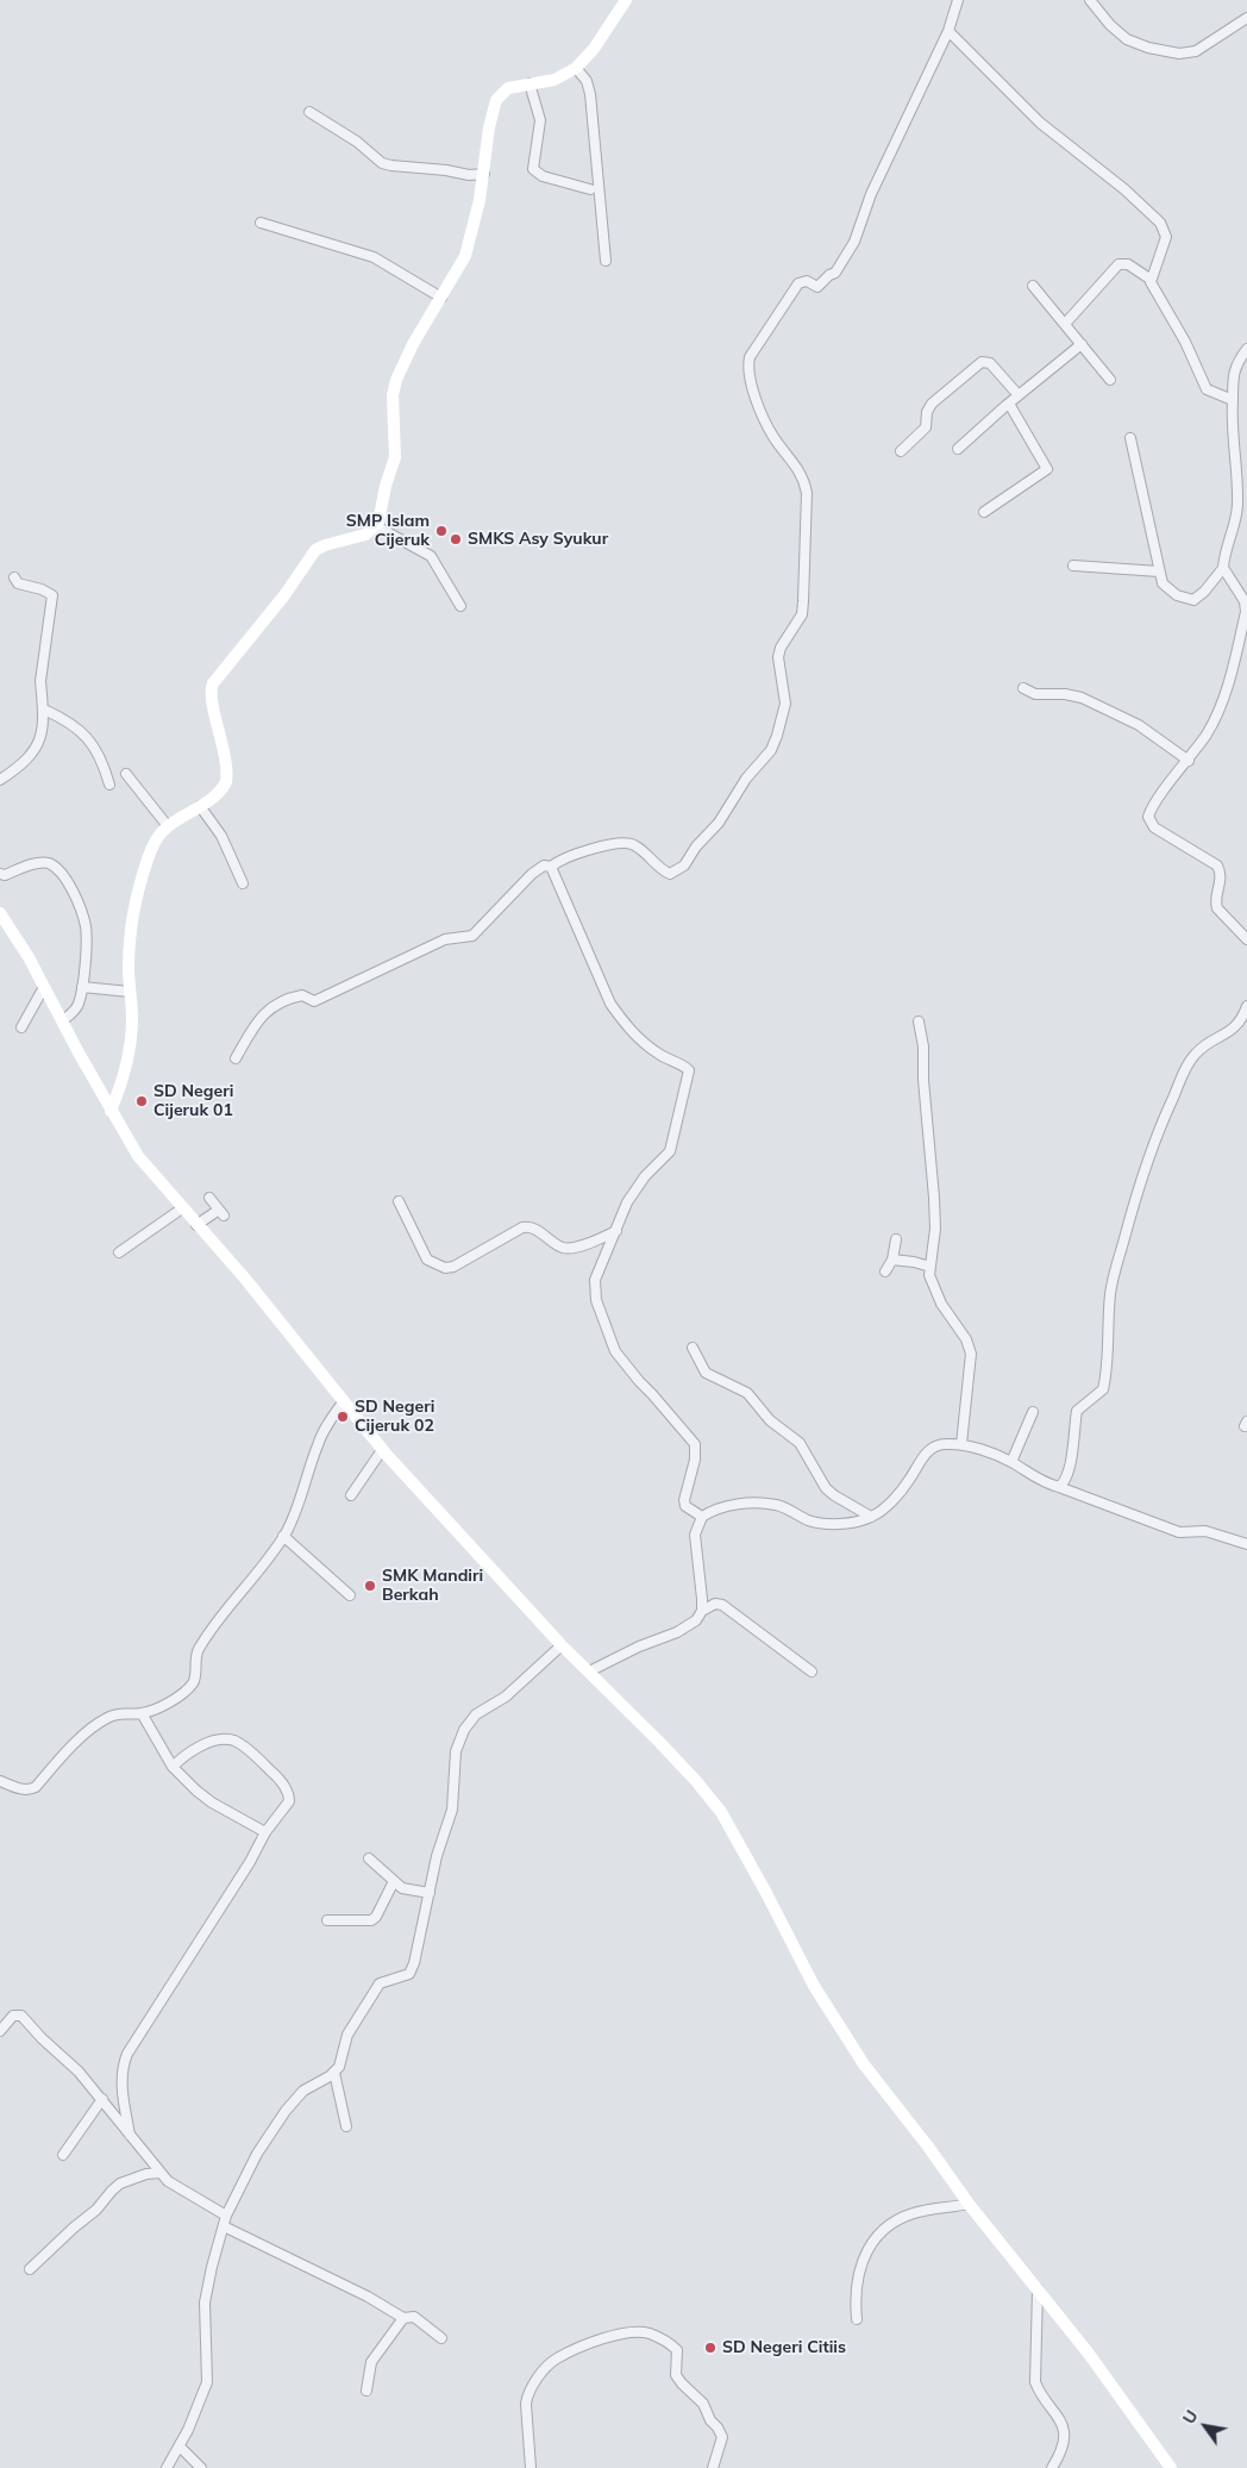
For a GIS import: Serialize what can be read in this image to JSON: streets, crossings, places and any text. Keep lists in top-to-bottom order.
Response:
{
  "places": [
    "SMP Islam Cijeruk",
    "SMKS Asy Syukur",
    "SD Negeri Cijeruk 01",
    "SD Negeri Cijeruk 02",
    "SMK Mandiri Berkah",
    "SD Negeri Citiis"
  ],
  "north": "top left"
}
